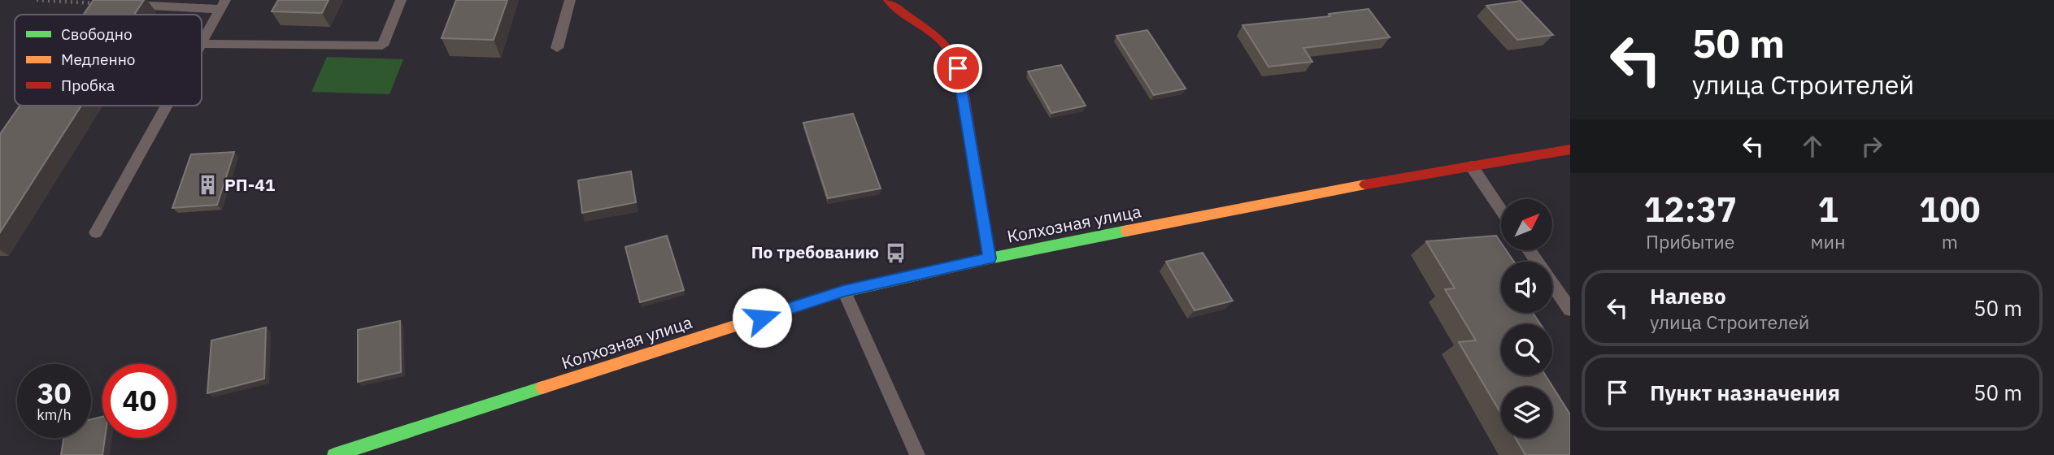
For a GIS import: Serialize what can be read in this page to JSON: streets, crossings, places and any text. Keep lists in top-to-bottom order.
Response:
{
  "streets": {
    "street": ["Колхозная улица"]
  },
  "places": {
    "building": ["РП-41"],
    "bus stop": ["По требованию"]
  },
  "legend": ["Свободно", "Медленно", "Пробка"],
  "north": "top right",
  "page": {
    "turn": ["50 m", "улица Строителей"],
    "eta": [
      "12:37",
      "Прибытие",
      "1",
      "мин",
      "100",
      "m"
    ],
    "list": [
      {
        "name": "Налево",
        "note": "улица Строителей",
        "value": "50 m"
      },
      {
        "name": "Пункт назначения",
        "value": "50 m"
      }
    ],
    "speed": "30 km/h",
    "limit": "40"
  }
}
